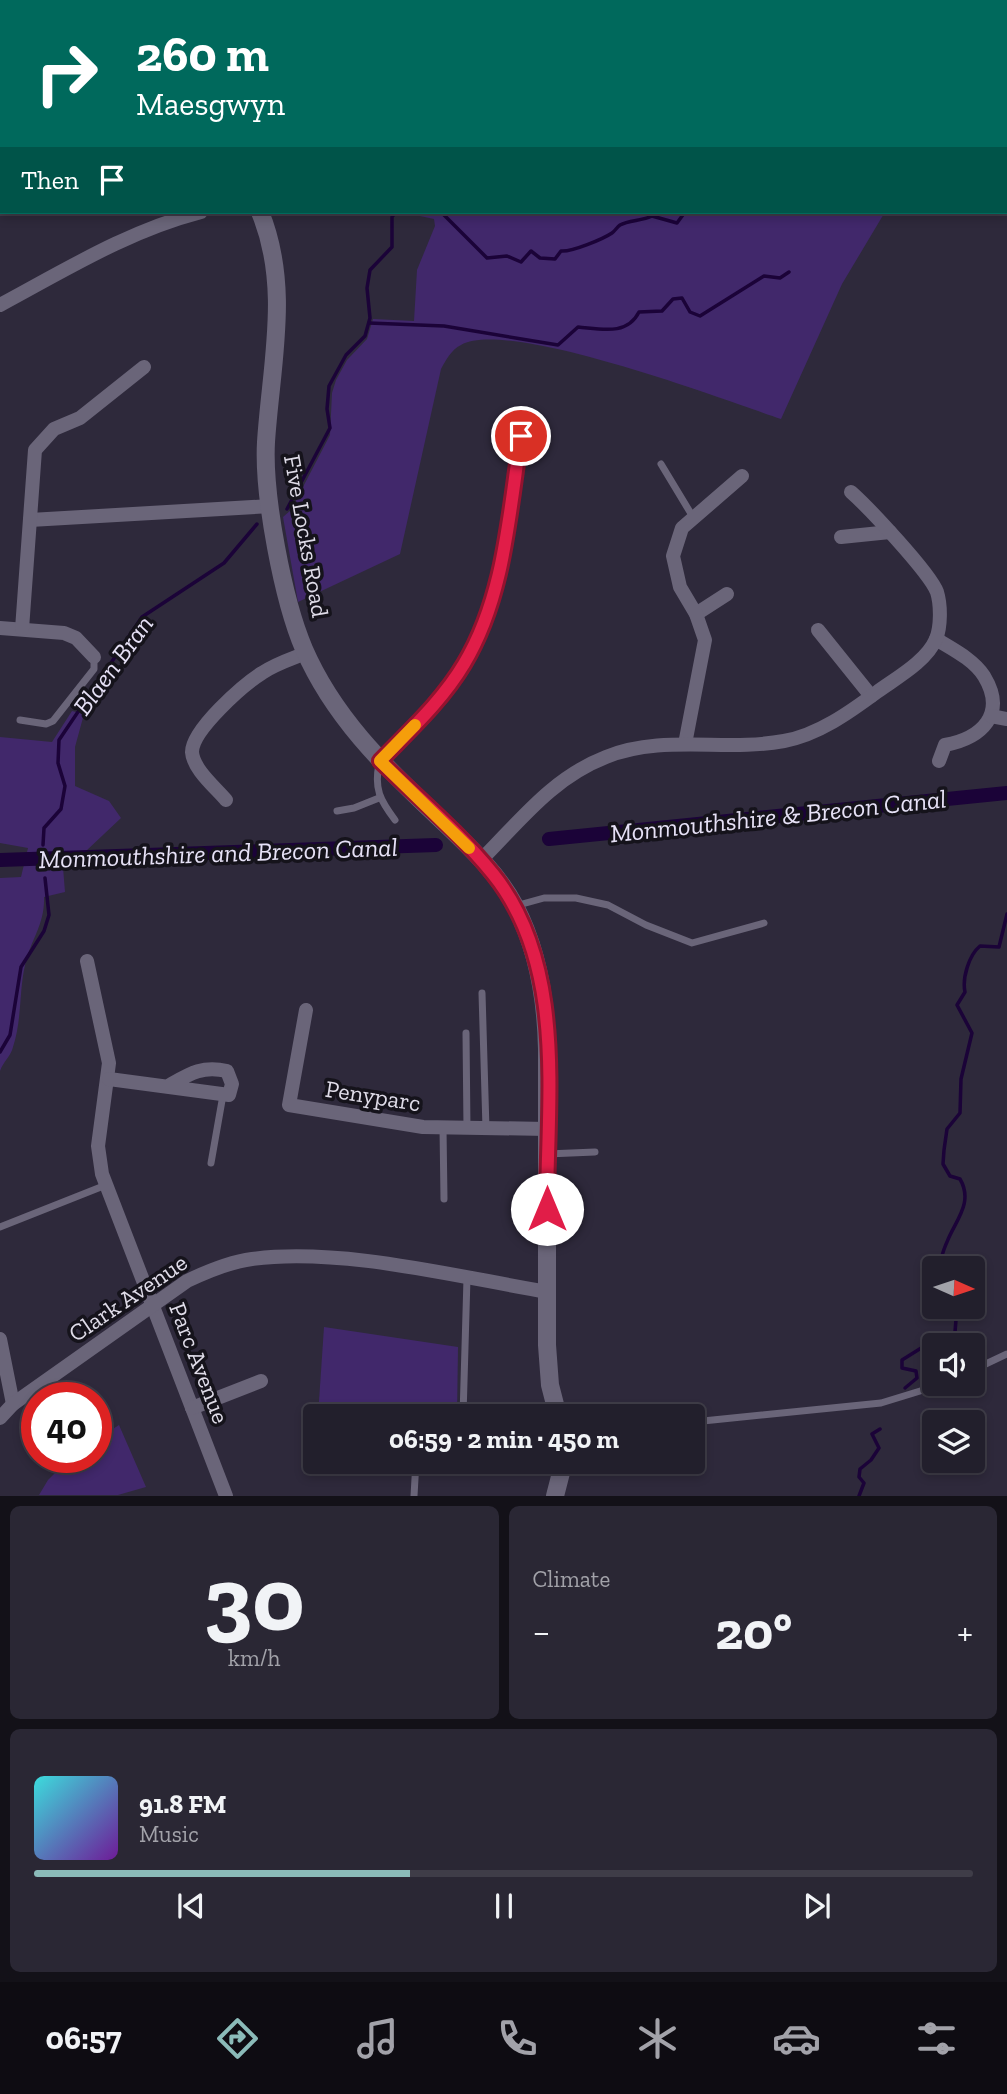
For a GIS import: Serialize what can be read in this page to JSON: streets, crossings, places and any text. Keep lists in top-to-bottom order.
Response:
{
  "streets": {
    "street": [
      "Five Locks Road",
      "Penyparc",
      "Clark Avenue",
      "Parc Avenue"
    ]
  },
  "crossings": [
    ["Five Locks Road", "Penyparc"],
    ["Five Locks Road", "Clark Avenue"],
    ["Clark Avenue", "Parc Avenue"]
  ],
  "water": ["Blaen Bran", "Monmouthshire & Brecon Canal", "Monmouthshire and Brecon Canal"],
  "north": "right",
  "page": {
    "turn": ["260 m", "Maesgwyn"],
    "then": "Then",
    "limit": "40",
    "trip": "06:59 · 2 min · 450 m",
    "tile": [
      ["30", "km/h"],
      "Climate"
    ],
    "heat": ["−", "20°", "+"],
    "song": ["91.8 FM", "Music"],
    "tabs": "06:57"
  }
}
